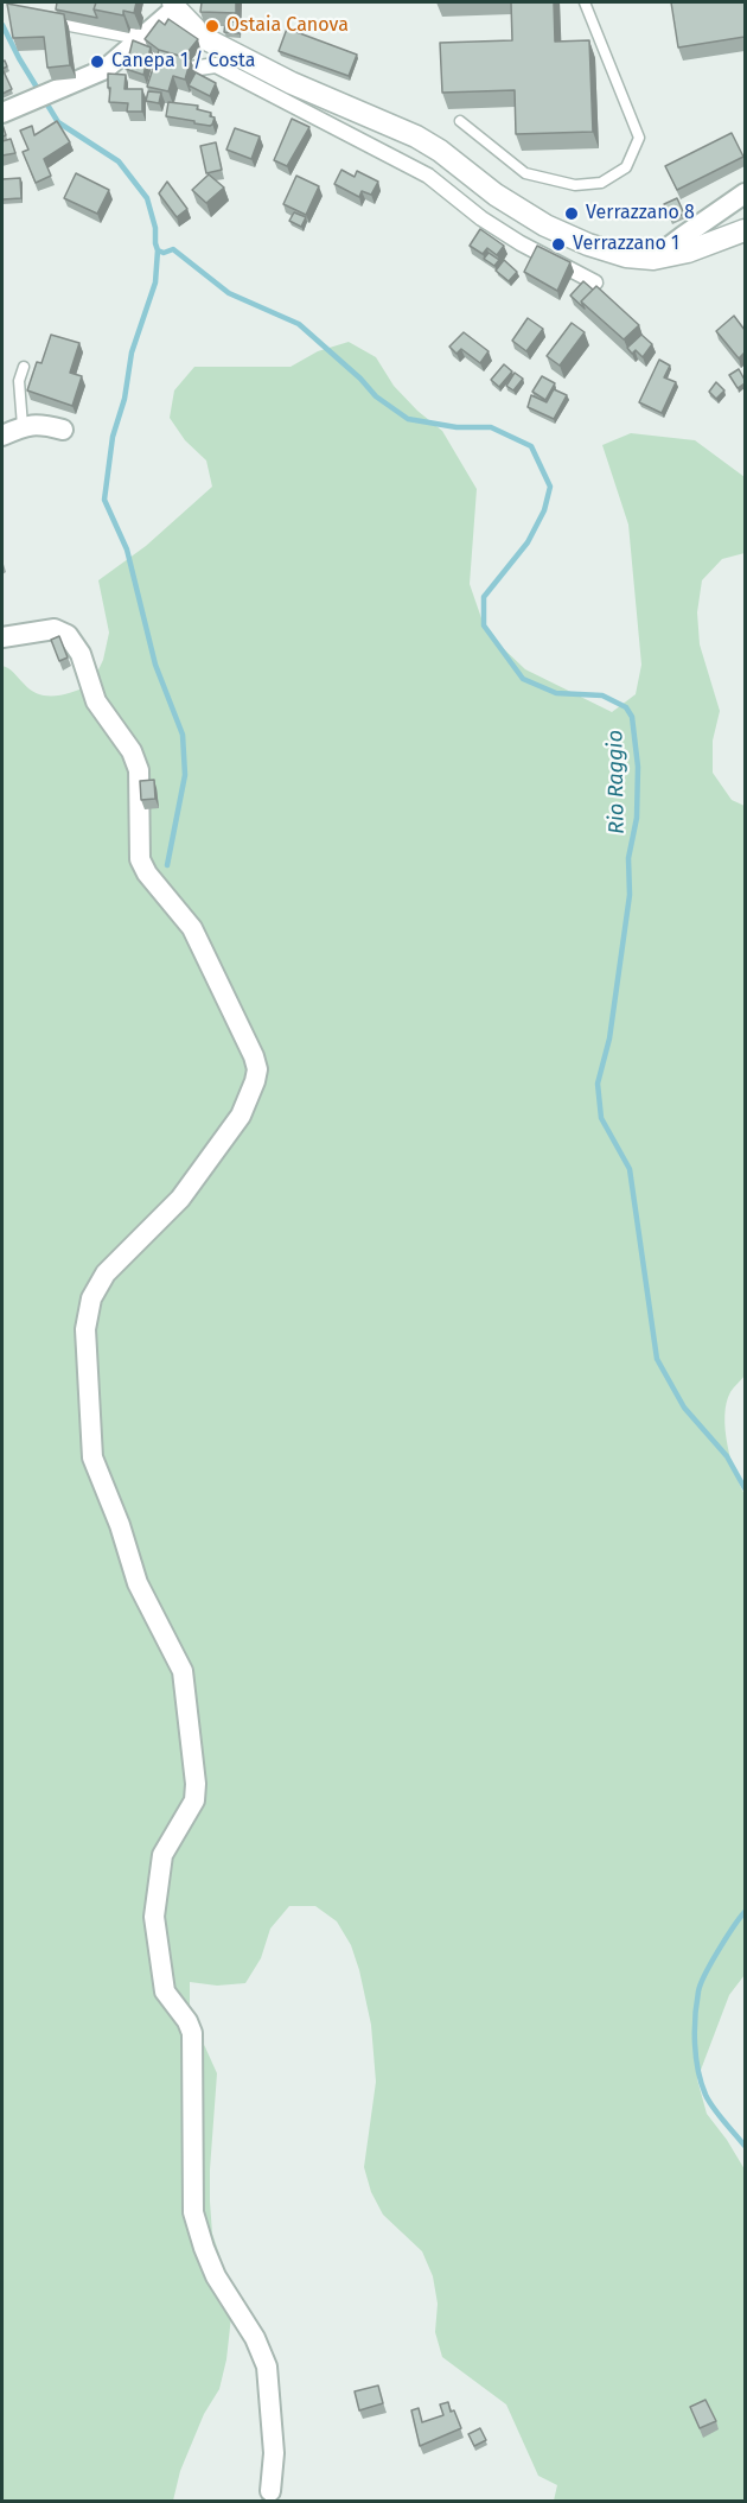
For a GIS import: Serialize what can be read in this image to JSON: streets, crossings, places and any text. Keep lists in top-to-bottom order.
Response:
{
  "water": ["Rio Raggio"],
  "places": [
    "Ostaia Canova",
    "Canepa 1 / Costa",
    "Verrazzano 8",
    "Verrazzano 1"
  ]
}
